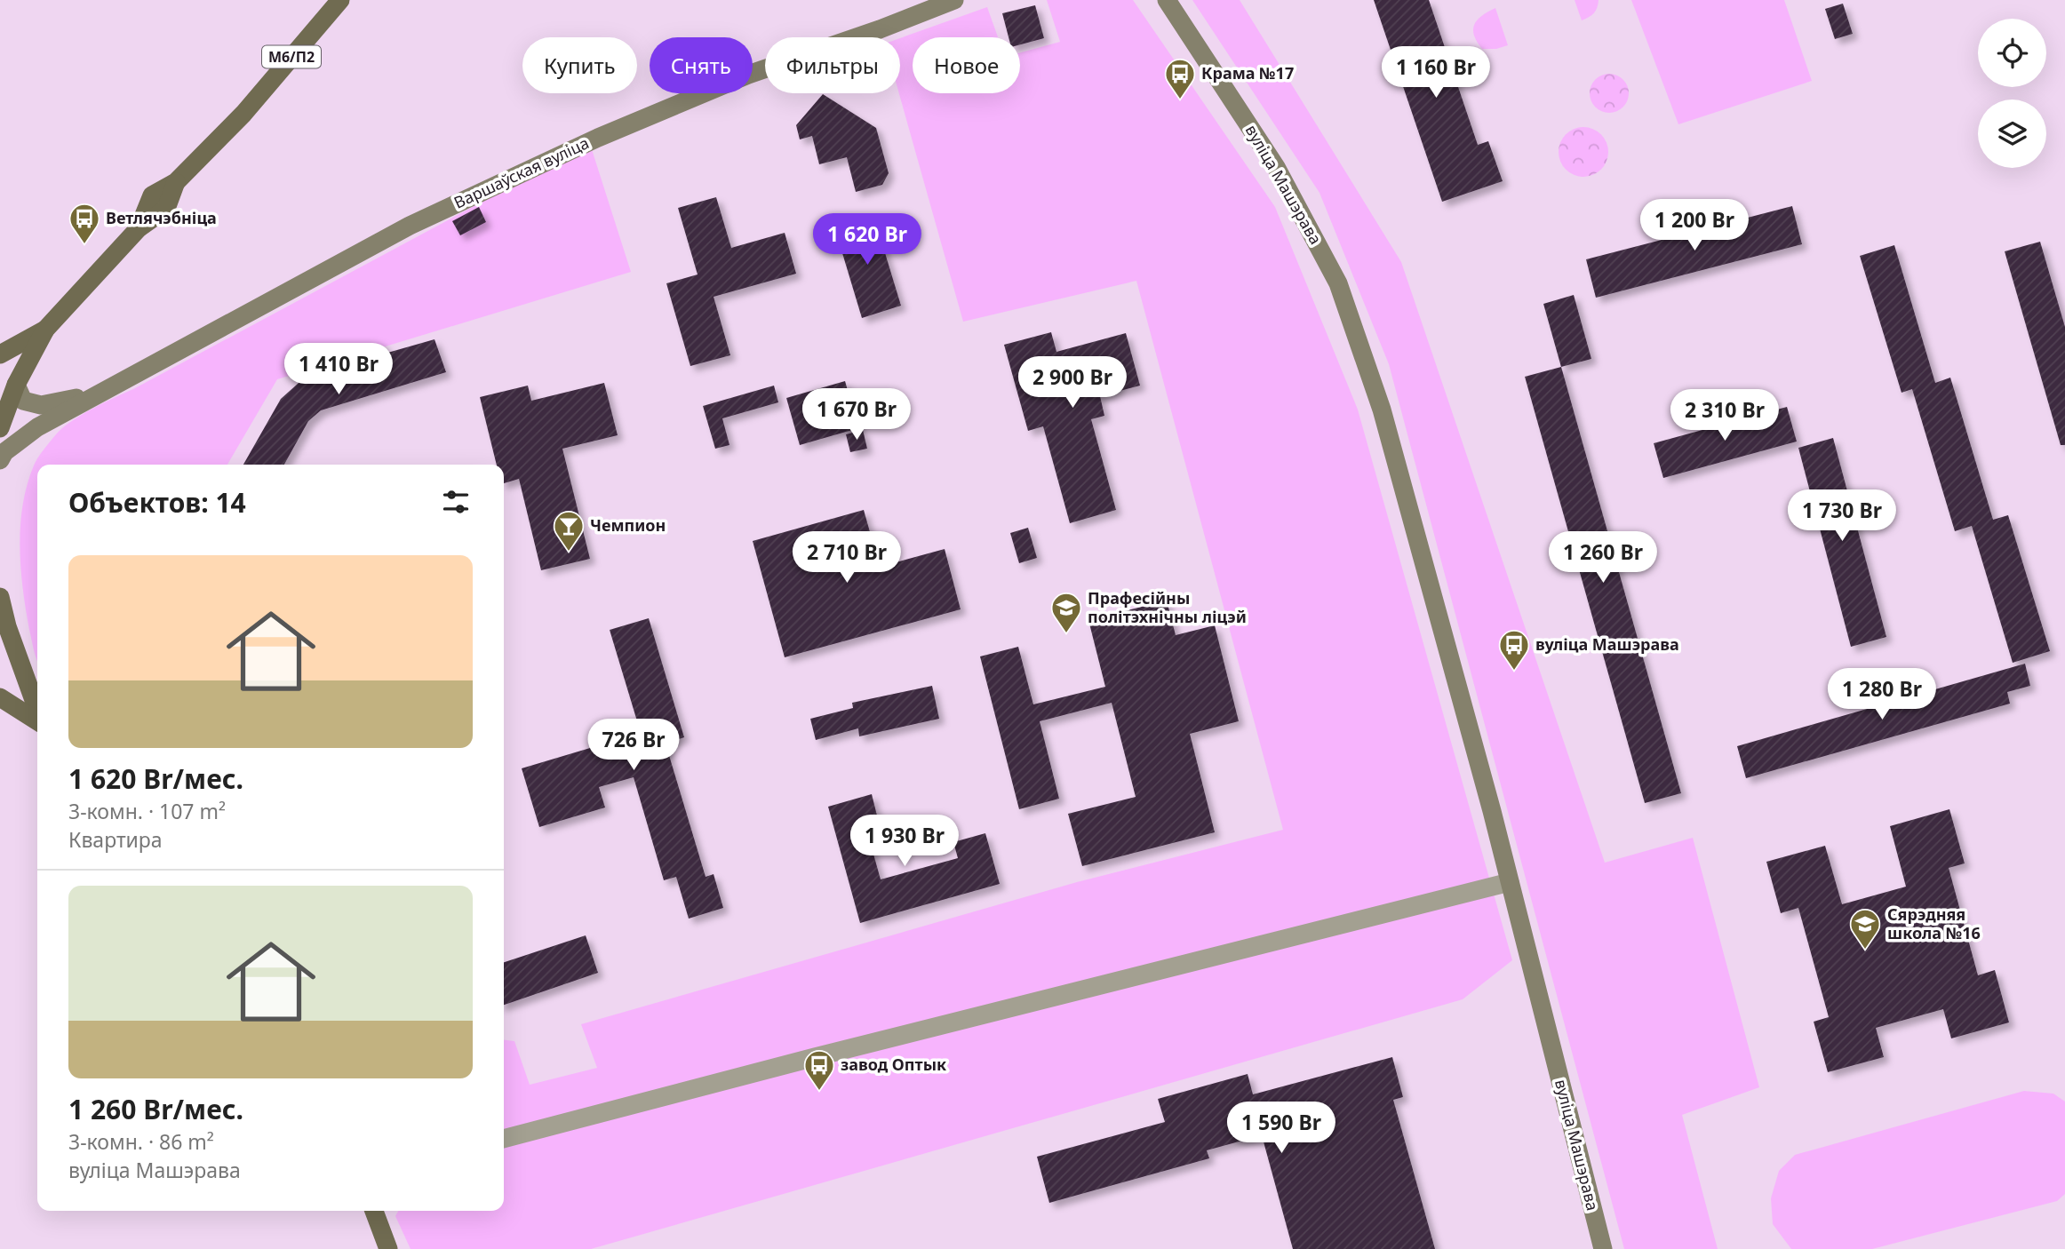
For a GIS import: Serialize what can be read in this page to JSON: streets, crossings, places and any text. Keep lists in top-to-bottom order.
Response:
{
  "streets": {
    "main road": ["М6/П2"],
    "street": ["Варшаўская вуліца", "вуліца Машэрава"]
  },
  "crossings": [
    ["М6/П2", "Варшаўская вуліца"]
  ],
  "places": {
    "bus stop": [
      "Крама №17",
      "Ветлячэбніца",
      "вуліца Машэрава",
      "завод Оптык"
    ],
    "bar": ["Чемпион"],
    "school or university": ["Прафесійны політэхнічны ліцэй", "Сярэдняя школа №16"]
  },
  "page": {
    "chip": [
      "Купить",
      "Снять",
      "Фильтры",
      "Новое"
    ],
    "price": [
      "1 160 Br",
      "1 200 Br",
      "1 620 Br",
      "1 410 Br",
      "2 900 Br",
      "1 670 Br",
      "2 310 Br",
      "1 730 Br",
      "2 710 Br",
      "1 260 Br",
      "1 280 Br",
      "726 Br",
      "1 930 Br",
      "1 590 Br"
    ],
    "heading": "Объектов: 14",
    "list": [
      {
        "name": "1 620 Br/мес.",
        "note": "3-комн. · 107 m² · Квартира"
      },
      {
        "name": "1 260 Br/мес.",
        "note": "3-комн. · 86 m² · вуліца Машэрава"
      }
    ]
  }
}
